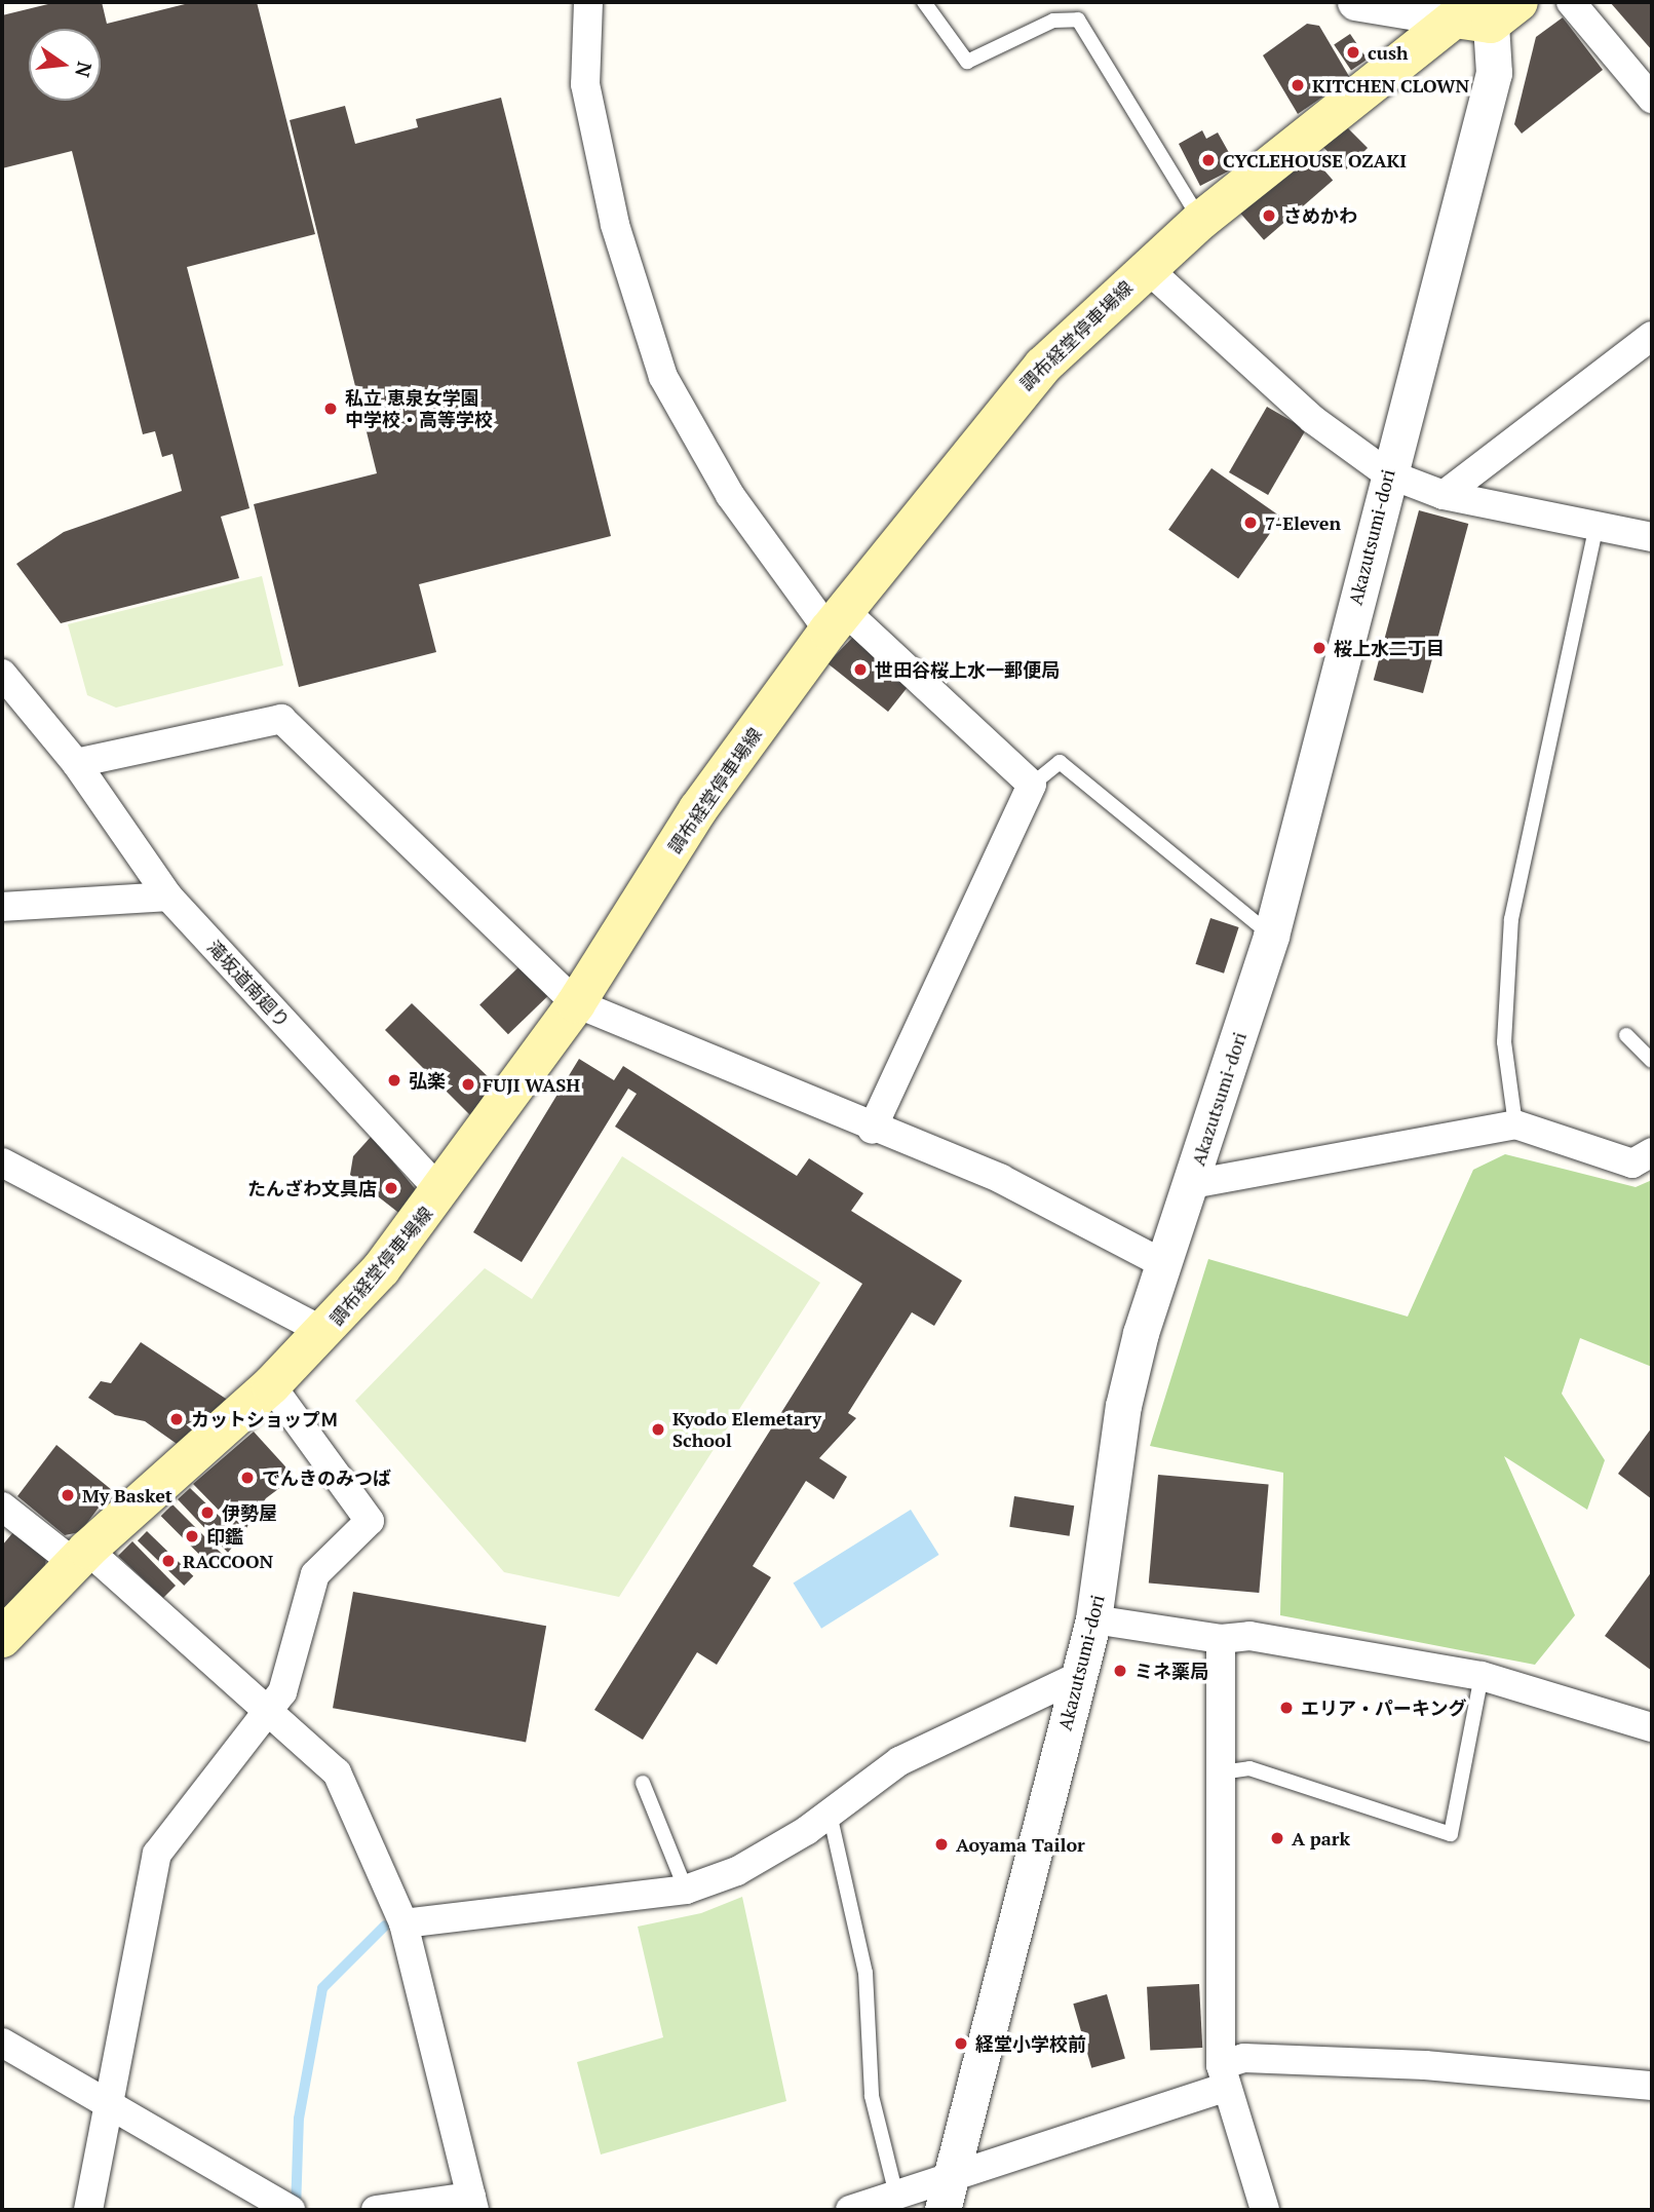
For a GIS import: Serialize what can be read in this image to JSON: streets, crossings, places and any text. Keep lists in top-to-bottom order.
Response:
{
  "streets": {
    "main road": ["調布経堂停車場線"],
    "street": ["Akazutsumi-dori", "滝坂道南廻り"]
  },
  "crossings": [
    ["調布経堂停車場線", "Akazutsumi-dori"],
    ["調布経堂停車場線", "滝坂道南廻り"]
  ],
  "places": [
    "cush",
    "KITCHEN CLOWN",
    "CYCLEHOUSE OZAKI",
    "さめかわ",
    "私立 恵泉女学園 中学校・高等学校",
    "7-Eleven",
    "桜上水二丁目",
    "世田谷桜上水一郵便局",
    "弘楽",
    "FUJI WASH",
    "たんざわ文具店",
    "カットショップＭ",
    "Kyodo Elemetary School",
    "でんきのみつば",
    "My Basket",
    "伊勢屋",
    "印鑑",
    "RACCOON",
    "ミネ薬局",
    "エリア・パーキング",
    "A park",
    "Aoyama Tailor",
    "経堂小学校前"
  ],
  "north": "right"
}
